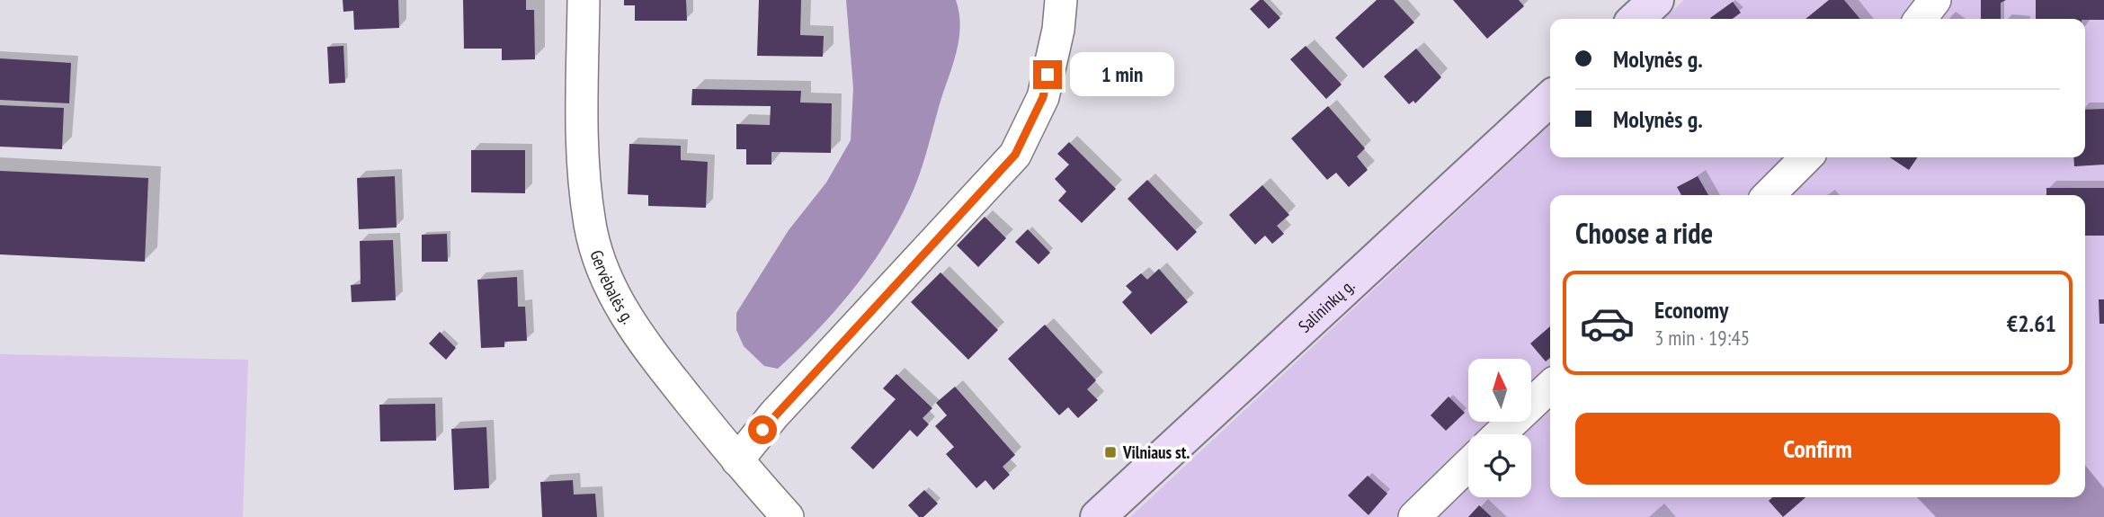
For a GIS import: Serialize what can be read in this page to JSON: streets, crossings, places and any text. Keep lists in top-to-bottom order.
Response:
{
  "streets": {
    "main road": ["Salininkų g."],
    "street": ["Gervėbalės g."]
  },
  "places": {
    "transit": ["Vilniaus st."]
  },
  "north": "top",
  "page": {
    "banner": ["Molynės g.", "Molynės g."],
    "bubble": "1 min",
    "heading": "Choose a ride",
    "list": [
      {
        "name": "Economy",
        "note": "3 min · 19:45",
        "value": "€2.61"
      }
    ],
    "buttons": "Confirm"
  }
}
